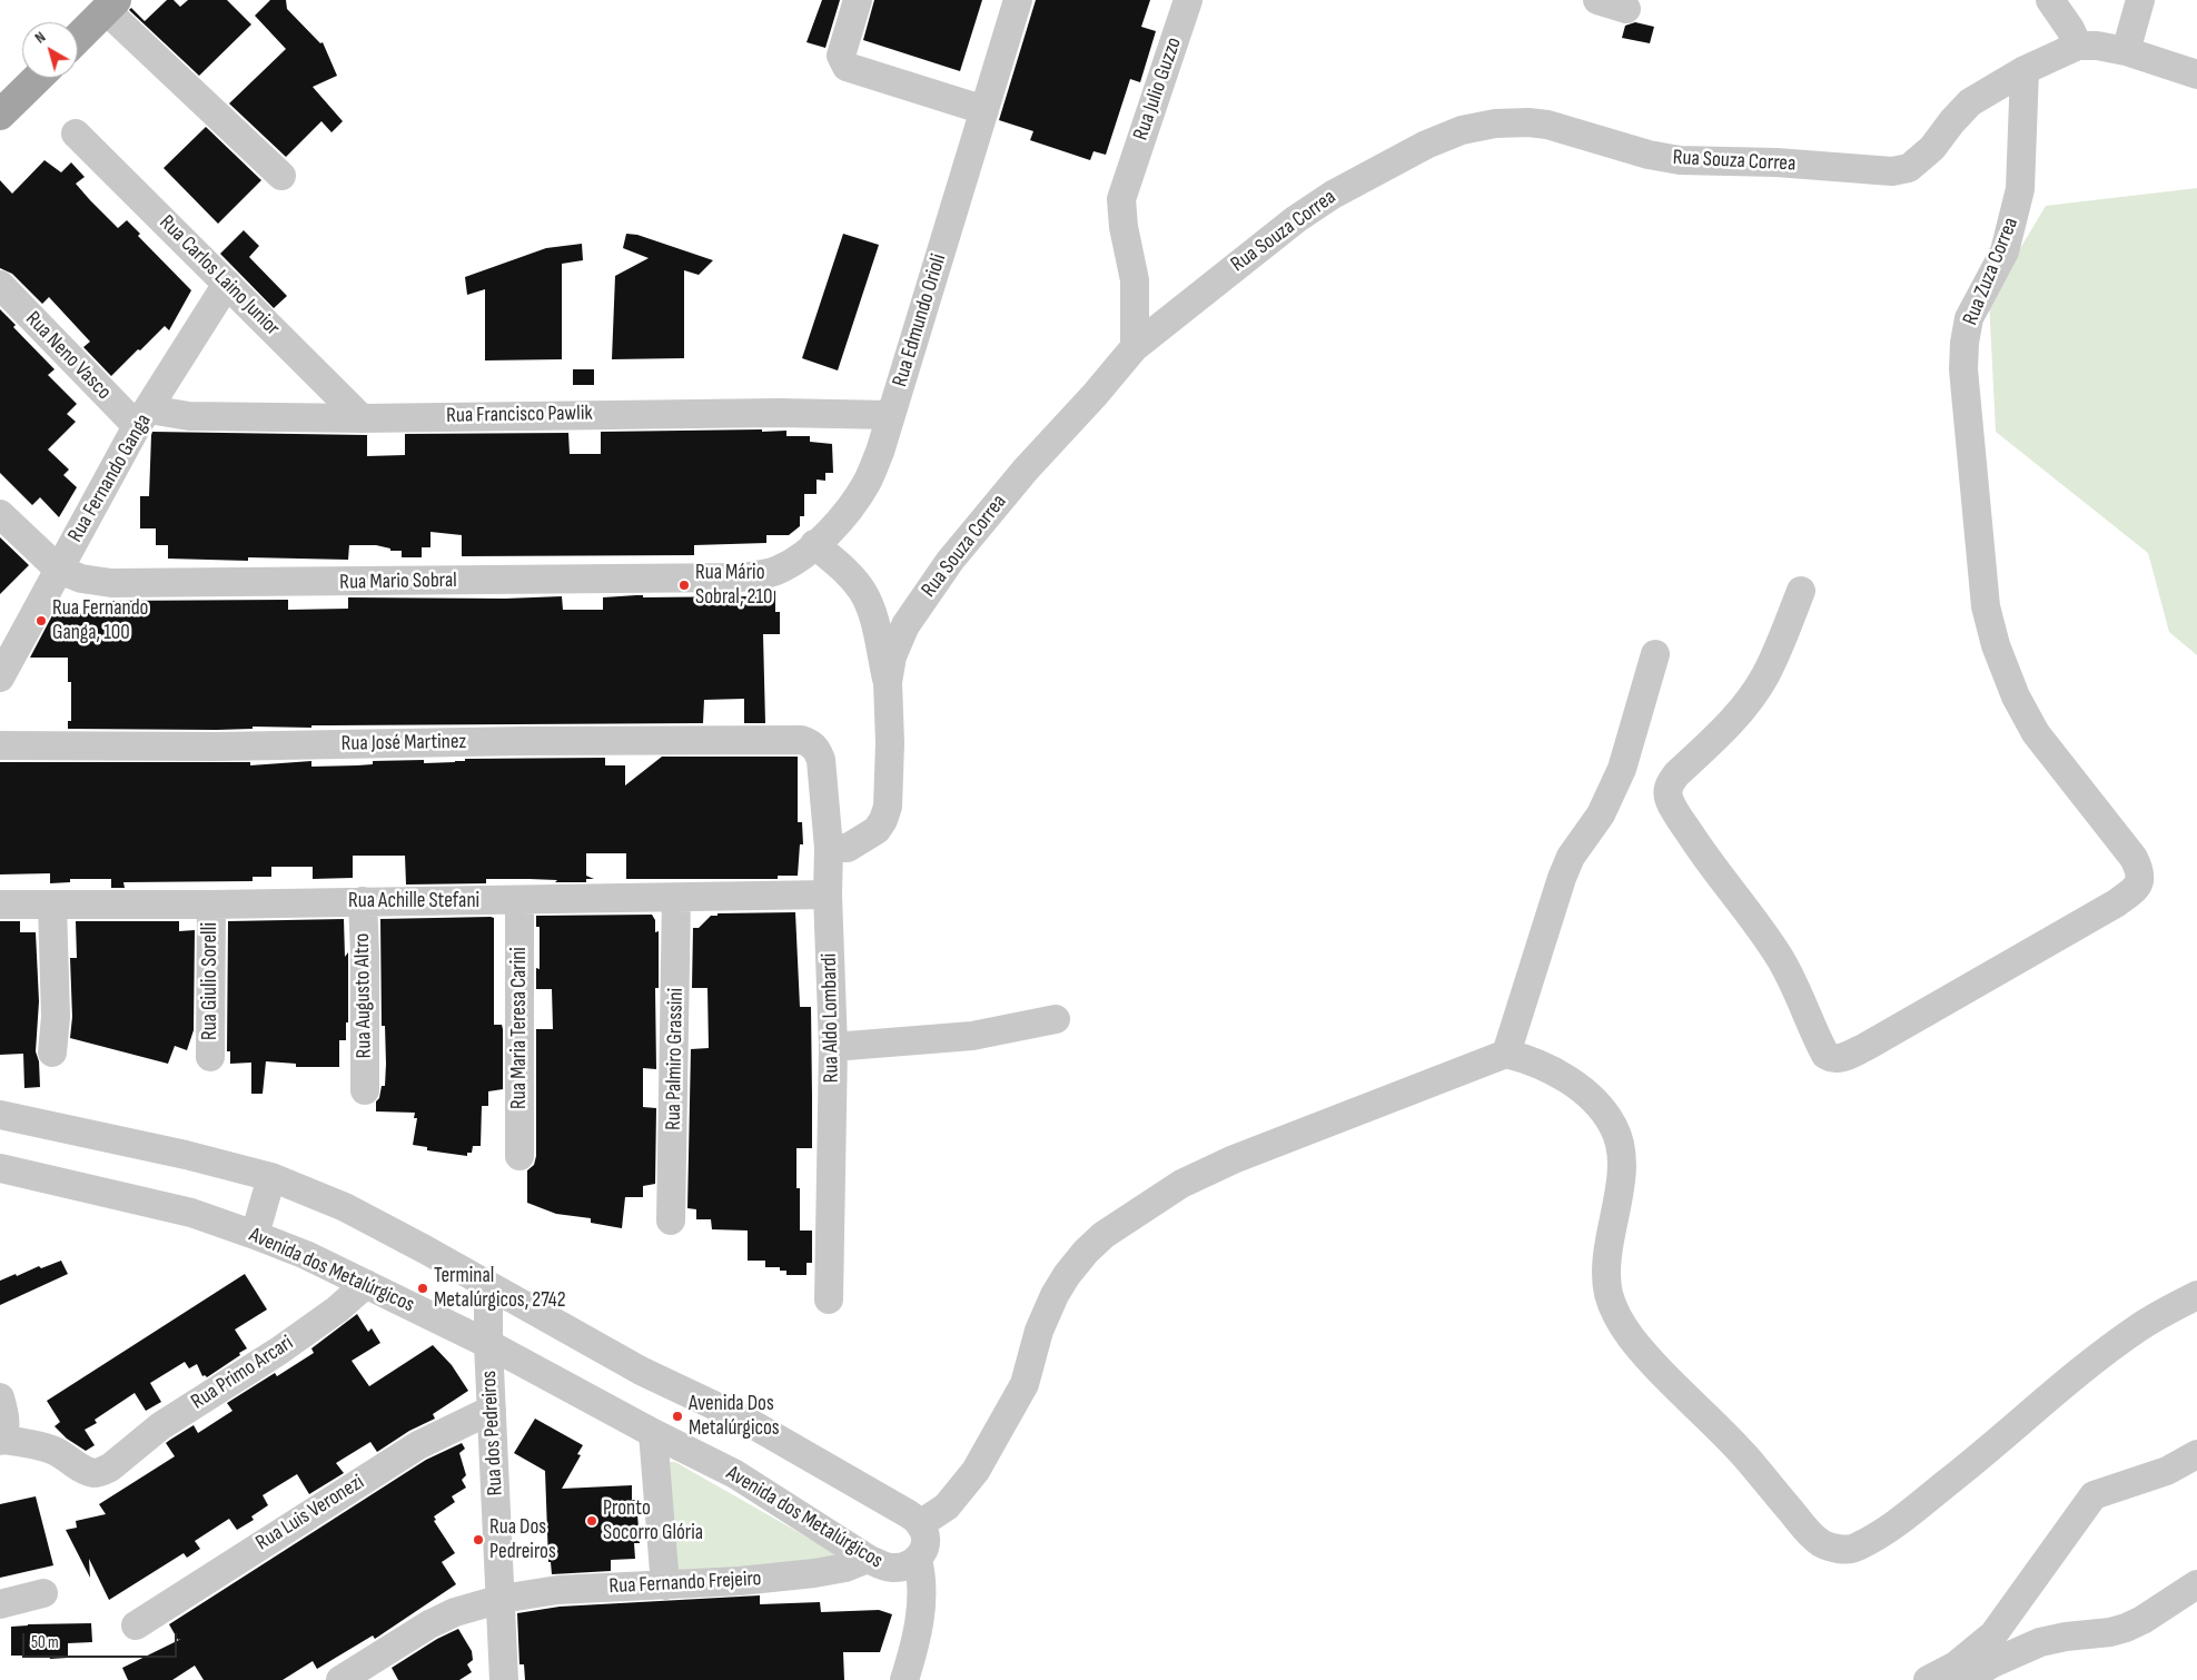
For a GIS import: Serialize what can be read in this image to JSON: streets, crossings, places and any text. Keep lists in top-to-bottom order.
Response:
{
  "streets": {
    "street": [
      "Rua Julio Guzzo",
      "Rua Souza Correa",
      "Rua Zuza Correa",
      "Rua Carlos Laino Junior",
      "Rua Edmundo Orioli",
      "Rua Neno Vasco",
      "Rua Francisco Pawlik",
      "Rua Fernando Ganga",
      "Rua Mario Sobral",
      "Rua José Martinez",
      "Rua Achille Stefani",
      "Rua Giulio Sorelli",
      "Rua Augusto Altro",
      "Rua Aldo Lombardi",
      "Rua Maria Teresa Carini",
      "Rua Palmiro Grassini",
      "Avenida dos Metalúrgicos",
      "Rua Primo Arcari",
      "Rua dos Pedreiros",
      "Rua Luis Veronezi",
      "Rua Fernando Frejeiro"
    ]
  },
  "crossings": [
    ["Rua Julio Guzzo", "Rua Souza Correa"],
    ["Rua Souza Correa", "Rua Zuza Correa"],
    ["Rua Souza Correa", "Rua Aldo Lombardi"],
    ["Rua Carlos Laino Junior", "Rua Francisco Pawlik"],
    ["Rua Carlos Laino Junior", "Rua Fernando Ganga"],
    ["Rua Edmundo Orioli", "Rua Francisco Pawlik"],
    ["Rua Edmundo Orioli", "Rua Mario Sobral"],
    ["Rua Neno Vasco", "Rua Francisco Pawlik"],
    ["Rua Neno Vasco", "Rua Fernando Ganga"],
    ["Rua Francisco Pawlik", "Rua Fernando Ganga"],
    ["Rua Fernando Ganga", "Rua Mario Sobral"],
    ["Rua José Martinez", "Rua Aldo Lombardi"],
    ["Rua Achille Stefani", "Rua Giulio Sorelli"],
    ["Rua Achille Stefani", "Rua Augusto Altro"],
    ["Rua Achille Stefani", "Rua Aldo Lombardi"],
    ["Rua Achille Stefani", "Rua Maria Teresa Carini"],
    ["Rua Achille Stefani", "Rua Palmiro Grassini"],
    ["Avenida dos Metalúrgicos", "Rua Primo Arcari"],
    ["Avenida dos Metalúrgicos", "Rua dos Pedreiros"],
    ["Avenida dos Metalúrgicos", "Rua Fernando Frejeiro"],
    ["Rua dos Pedreiros", "Rua Luis Veronezi"],
    ["Rua dos Pedreiros", "Rua Fernando Frejeiro"]
  ],
  "places": [
    "Rua Mário Sobral, 210",
    "Rua Fernando Ganga, 100",
    "Terminal Metalúrgicos, 2742",
    "Avenida Dos Metalúrgicos",
    "Pronto Socorro Glória",
    "Rua Dos Pedreiros"
  ],
  "scale_bar": "50 m",
  "north": "top left"
}
